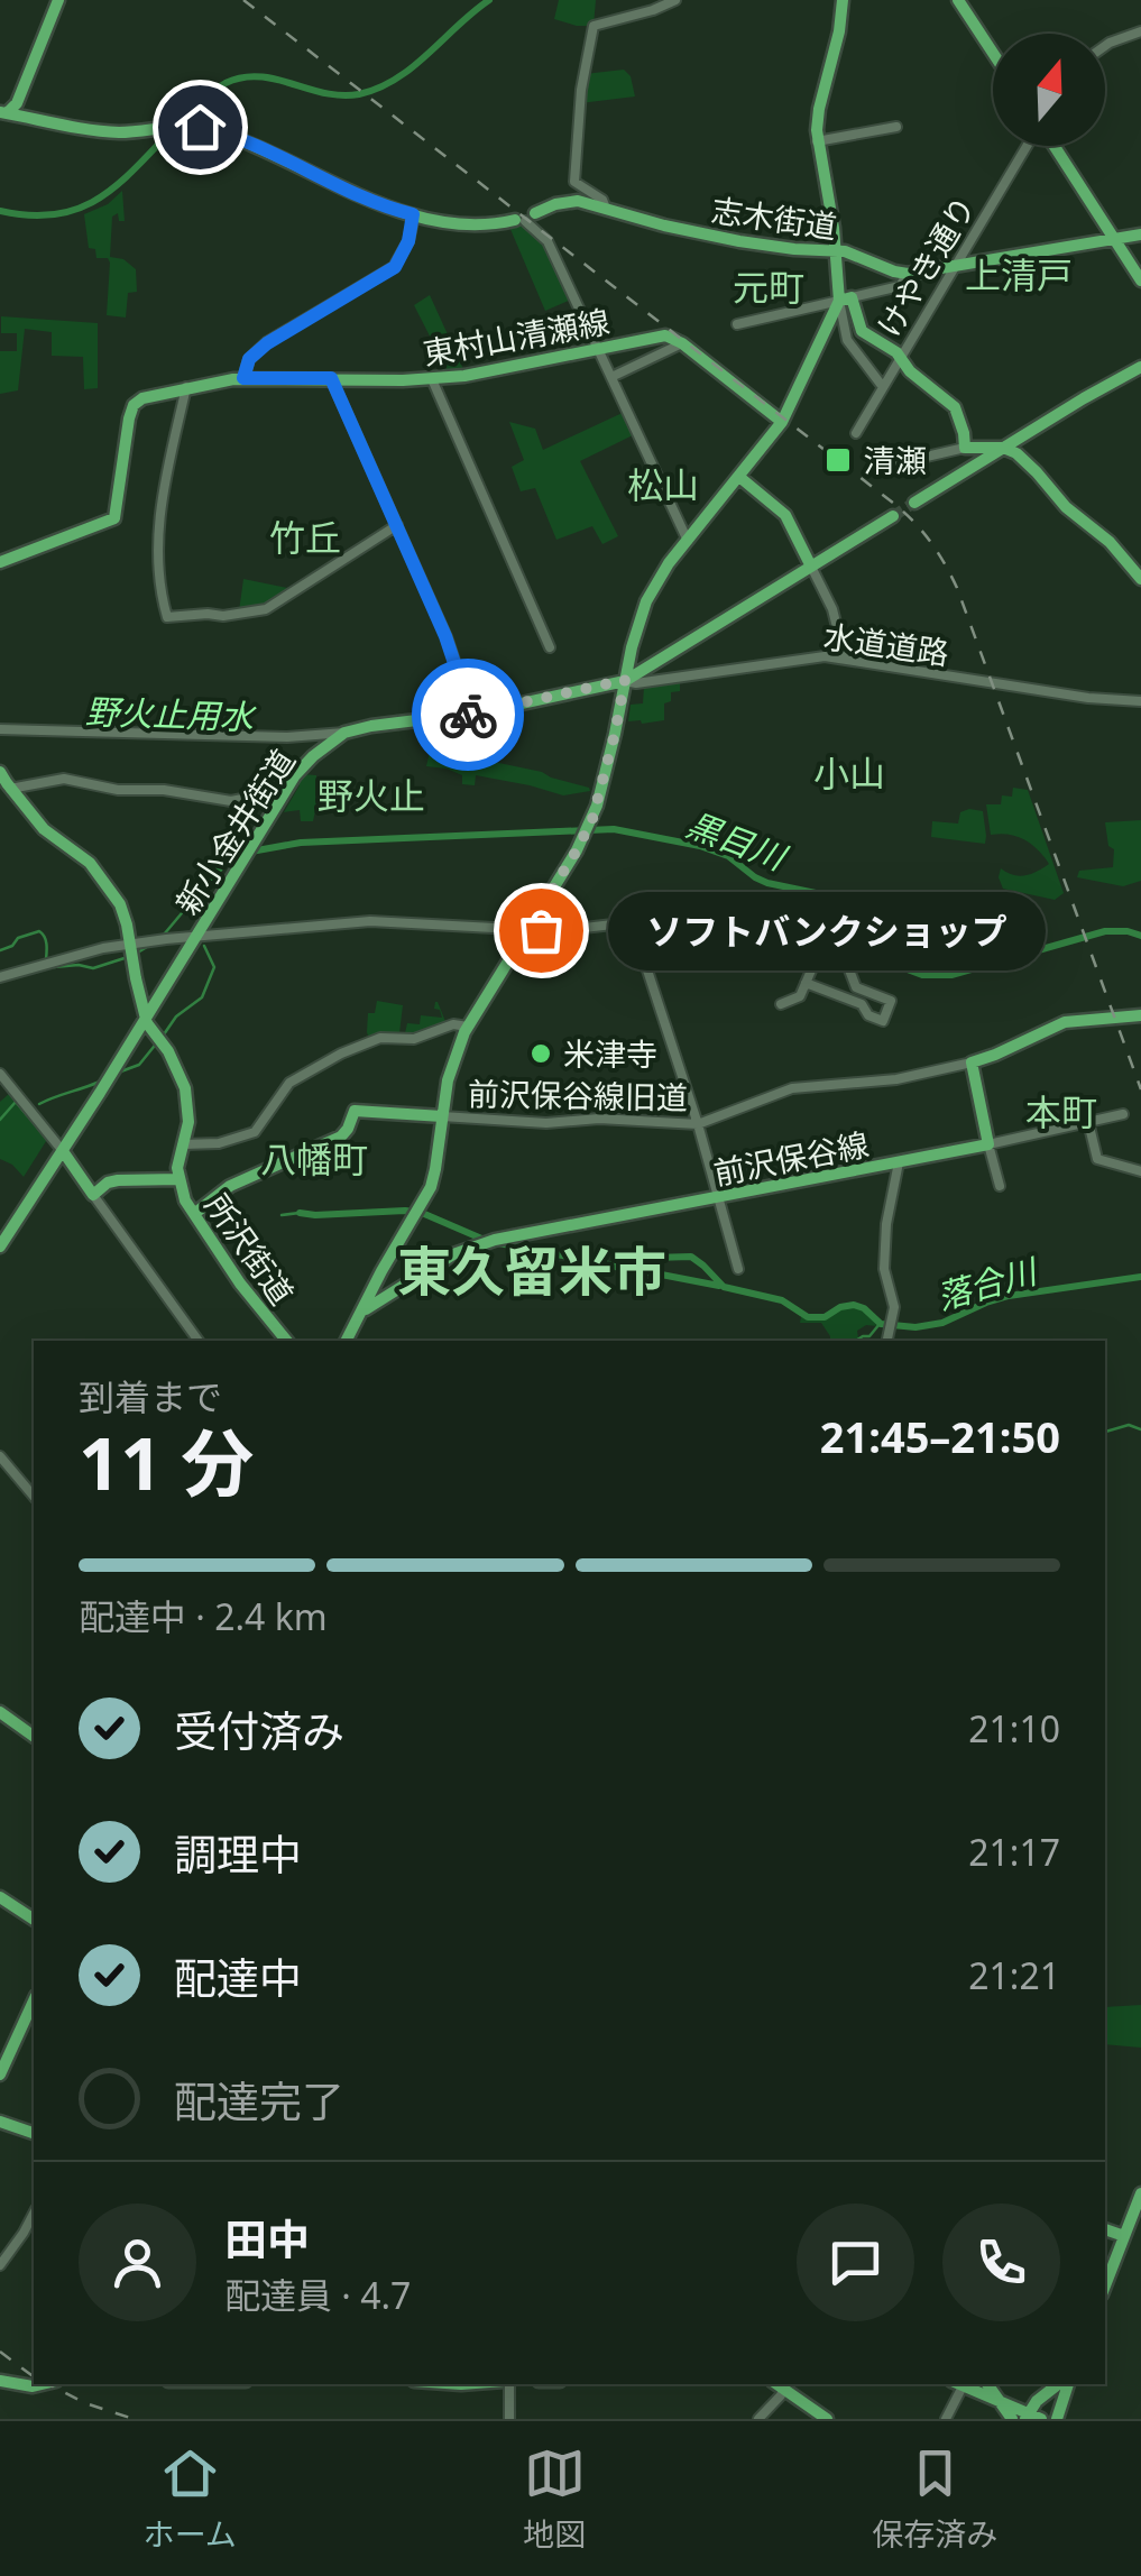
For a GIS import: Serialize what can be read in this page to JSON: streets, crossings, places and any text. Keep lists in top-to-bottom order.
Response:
{
  "streets": {
    "main road": [
      "志木街道",
      "東村山清瀬線",
      "新小金井街道",
      "前沢保谷線",
      "所沢街道"
    ],
    "street": ["けやき通り", "水道道路", "前沢保谷線旧道"]
  },
  "crossings": [
    ["志木街道", "けやき通り"],
    ["新小金井街道", "所沢街道"]
  ],
  "districts": [
    "上清戸",
    "元町",
    "松山",
    "竹丘",
    "小山",
    "野火止",
    "本町",
    "八幡町",
    "東久留米市"
  ],
  "water": ["野火止用水", "黒目川", "落合川"],
  "places": {
    "transit": ["清瀬"],
    "other": ["ソフトバンクショップ", "米津寺"]
  },
  "north": "top",
  "page": {
    "bubble": "ソフトバンクショップ",
    "heading": ["11 分", "到着まで", "21:45–21:50"],
    "panel": ["田中", "配達員 · 4.7"],
    "bar": "配達中 · 2.4 km",
    "list": [
      ["受付済み", "21:10"],
      ["調理中", "21:17"],
      ["配達中", "21:21"],
      "配達完了"
    ],
    "tabs": ["ホーム", "地図", "保存済み"]
  }
}
